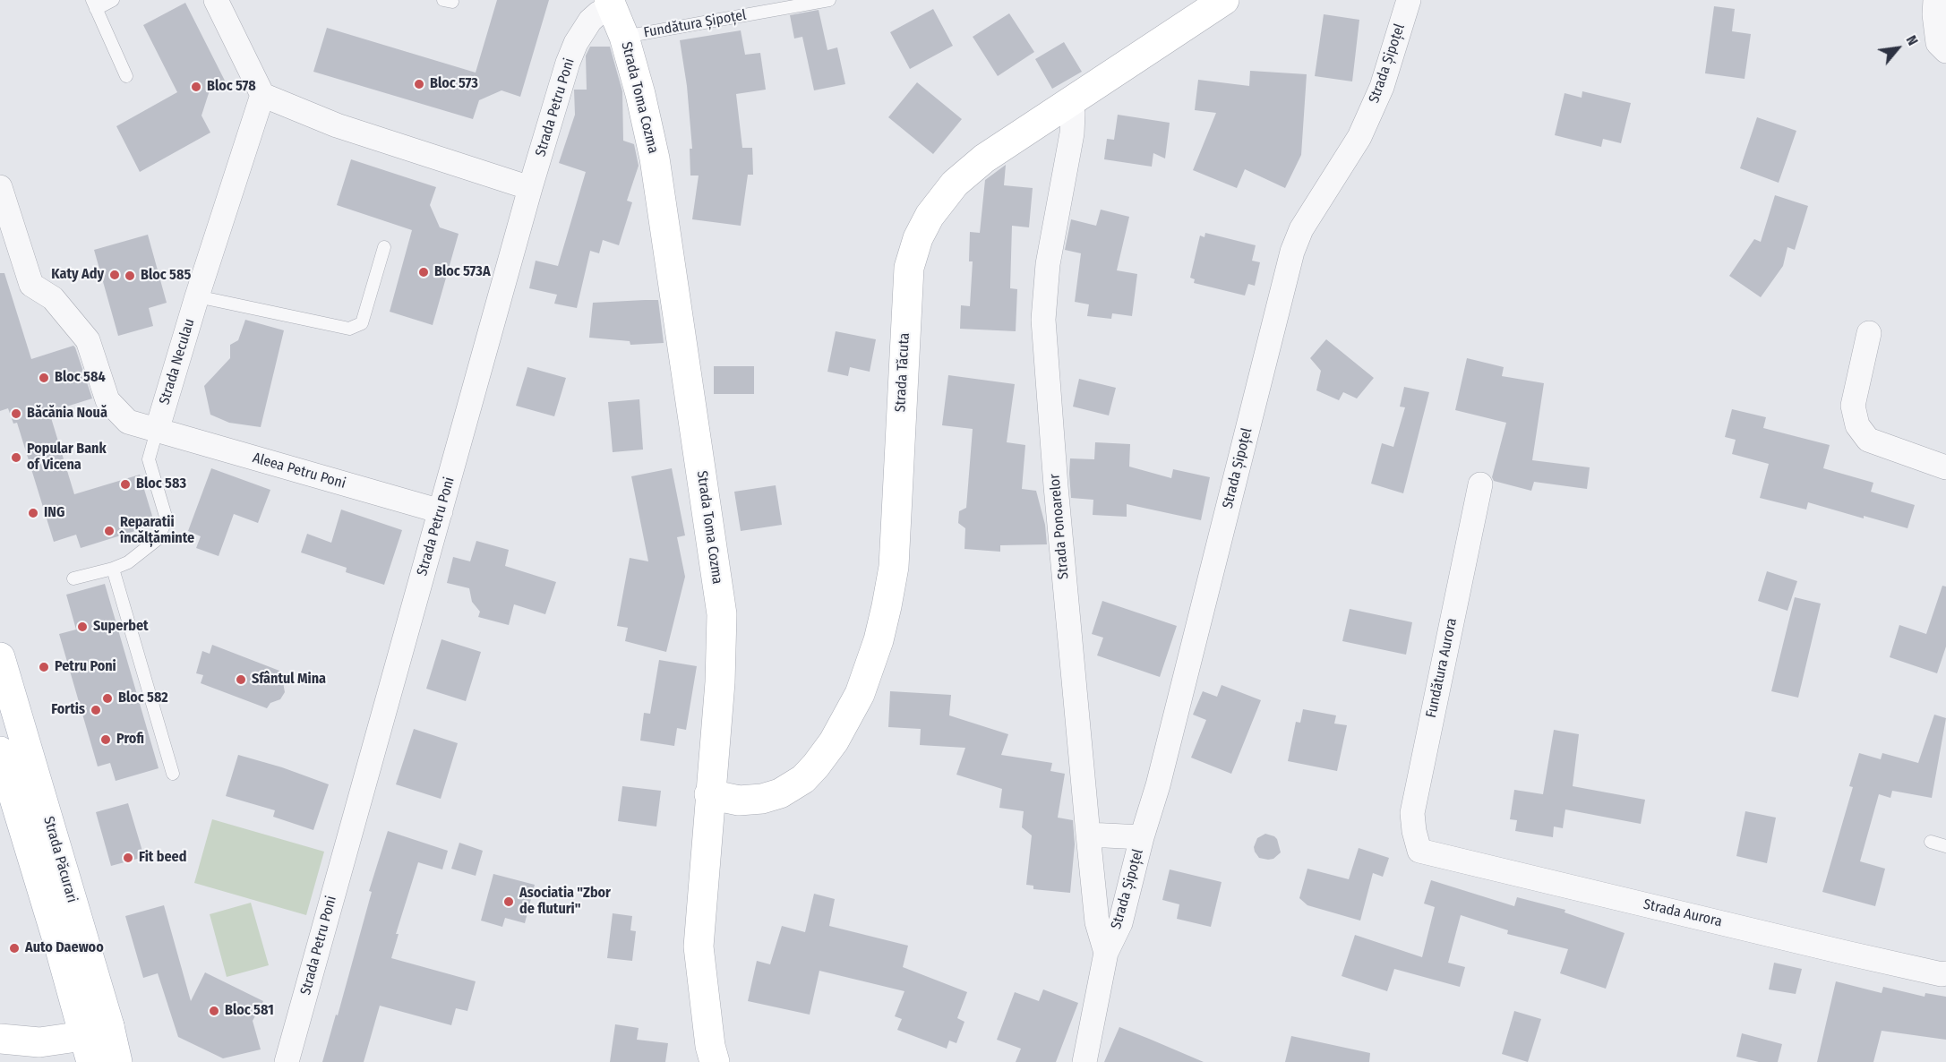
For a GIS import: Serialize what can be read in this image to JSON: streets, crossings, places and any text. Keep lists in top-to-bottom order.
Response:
{
  "streets": {
    "street": [
      "Strada Șipoțel",
      "Strada Toma Cozma",
      "Strada Petru Poni",
      "Strada Neculau",
      "Strada Tăcuta",
      "Aleea Petru Poni",
      "Strada Ponoarelor",
      "Fundătura Aurora",
      "Strada Păcurari",
      "Strada Aurora"
    ],
    "lane": ["Fundătura Șipoțel"]
  },
  "crossings": [
    ["Fundătura Șipoțel", "Strada Toma Cozma"],
    ["Strada Șipoțel", "Strada Ponoarelor"],
    ["Strada Toma Cozma", "Strada Petru Poni"],
    ["Strada Toma Cozma", "Strada Tăcuta"],
    ["Strada Petru Poni", "Aleea Petru Poni"],
    ["Strada Neculau", "Aleea Petru Poni"],
    ["Strada Tăcuta", "Strada Ponoarelor"],
    ["Fundătura Aurora", "Strada Aurora"]
  ],
  "places": [
    "Bloc 573",
    "Bloc 578",
    "Bloc 573A",
    "Katy Ady",
    "Bloc 585",
    "Bloc 584",
    "Băcănia Nouă",
    "Popular Bank of Vicena",
    "Bloc 583",
    "ING",
    "Reparatii încălțăminte",
    "Superbet",
    "Petru Poni",
    "Sfântul Mina",
    "Bloc 582",
    "Fortis",
    "Profi",
    "Fit beed",
    "Asociatia \"Zbor de fluturi\"",
    "Auto Daewoo",
    "Bloc 581"
  ],
  "north": "top right"
}
